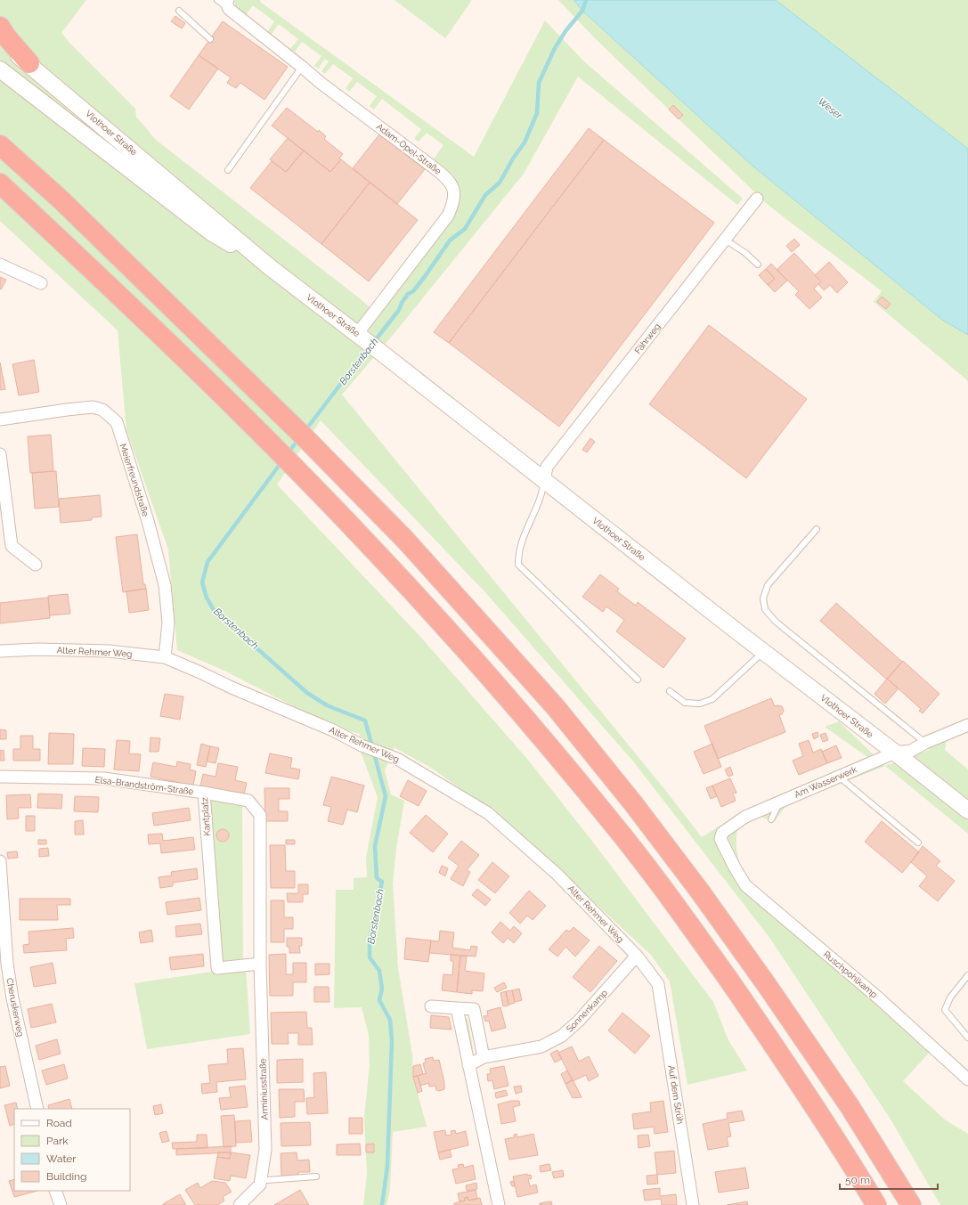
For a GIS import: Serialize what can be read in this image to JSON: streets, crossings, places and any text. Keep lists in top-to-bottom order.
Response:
{
  "streets": {
    "main road": ["Vlothoer Straße"],
    "street": [
      "Adam-Opel-Straße",
      "Fährweg",
      "Meierfreundstraße",
      "Alter Rehmer Weg",
      "Am Wasserwerk",
      "Elsa-Brandström-Straße",
      "Kantplatz",
      "Ruschpohlkamp",
      "Cheruskerweg",
      "Sonnenkamp",
      "Arminiusstraße",
      "Auf dem Strüh"
    ]
  },
  "crossings": [
    ["Vlothoer Straße", "Adam-Opel-Straße"],
    ["Vlothoer Straße", "Fährweg"],
    ["Vlothoer Straße", "Am Wasserwerk"],
    ["Meierfreundstraße", "Alter Rehmer Weg"],
    ["Alter Rehmer Weg", "Sonnenkamp"],
    ["Alter Rehmer Weg", "Auf dem Strüh"],
    ["Am Wasserwerk", "Ruschpohlkamp"],
    ["Elsa-Brandström-Straße", "Kantplatz"],
    ["Kantplatz", "Arminiusstraße"]
  ],
  "water": ["Weser", "Borstenbach"],
  "legend": [
    "Road",
    "Park",
    "Water",
    "Building"
  ],
  "scale_bar": "50 m"
}
